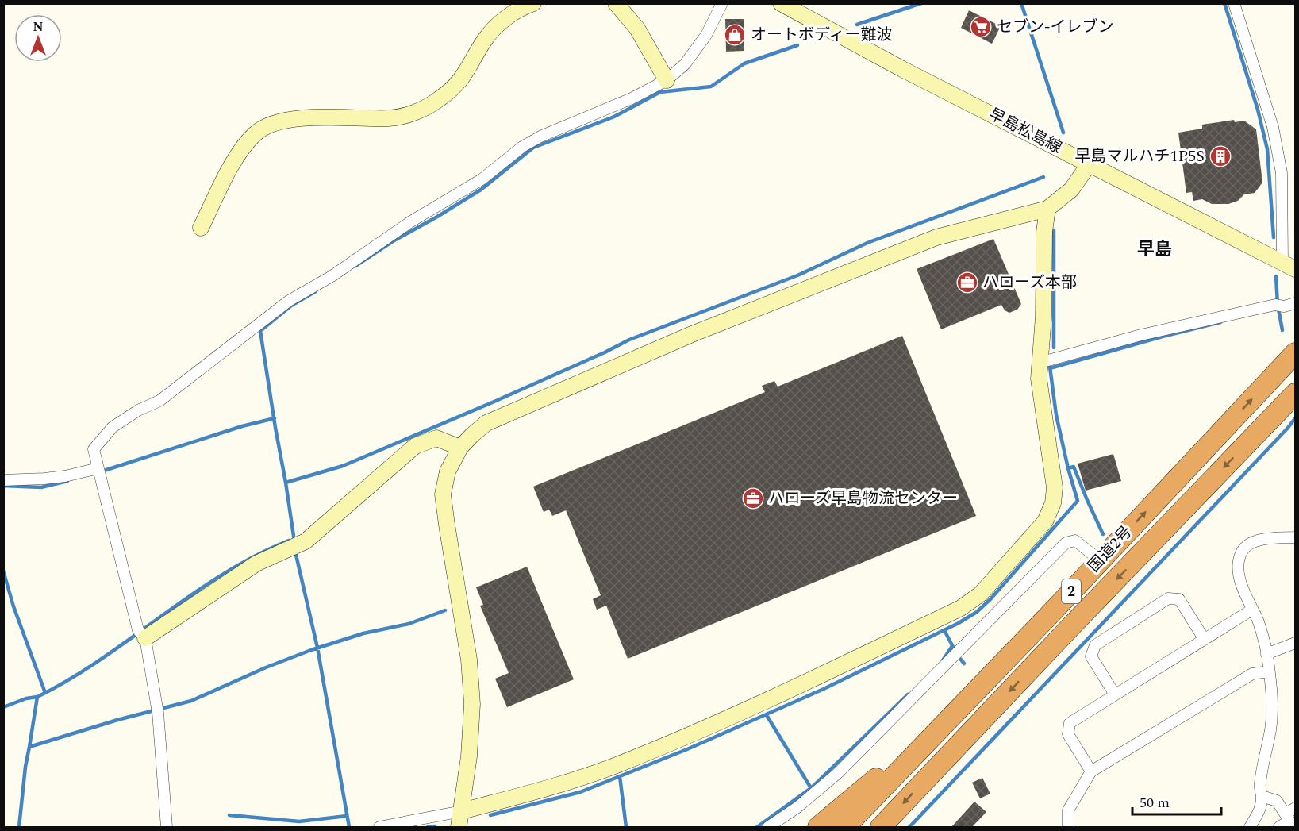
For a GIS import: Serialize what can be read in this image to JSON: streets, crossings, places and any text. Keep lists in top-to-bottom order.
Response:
{
  "streets": {
    "highway": ["国道2号", "2"],
    "street": ["早島松島線"]
  },
  "districts": ["早島"],
  "places": {
    "supermarket": ["セブン-イレブン"],
    "shop": ["オートボディー難波"],
    "building": ["早島マルハチ1P5S"],
    "office": ["ハローズ本部", "ハローズ早島物流センター"]
  },
  "scale_bar": "50 m",
  "north": "top"
}
